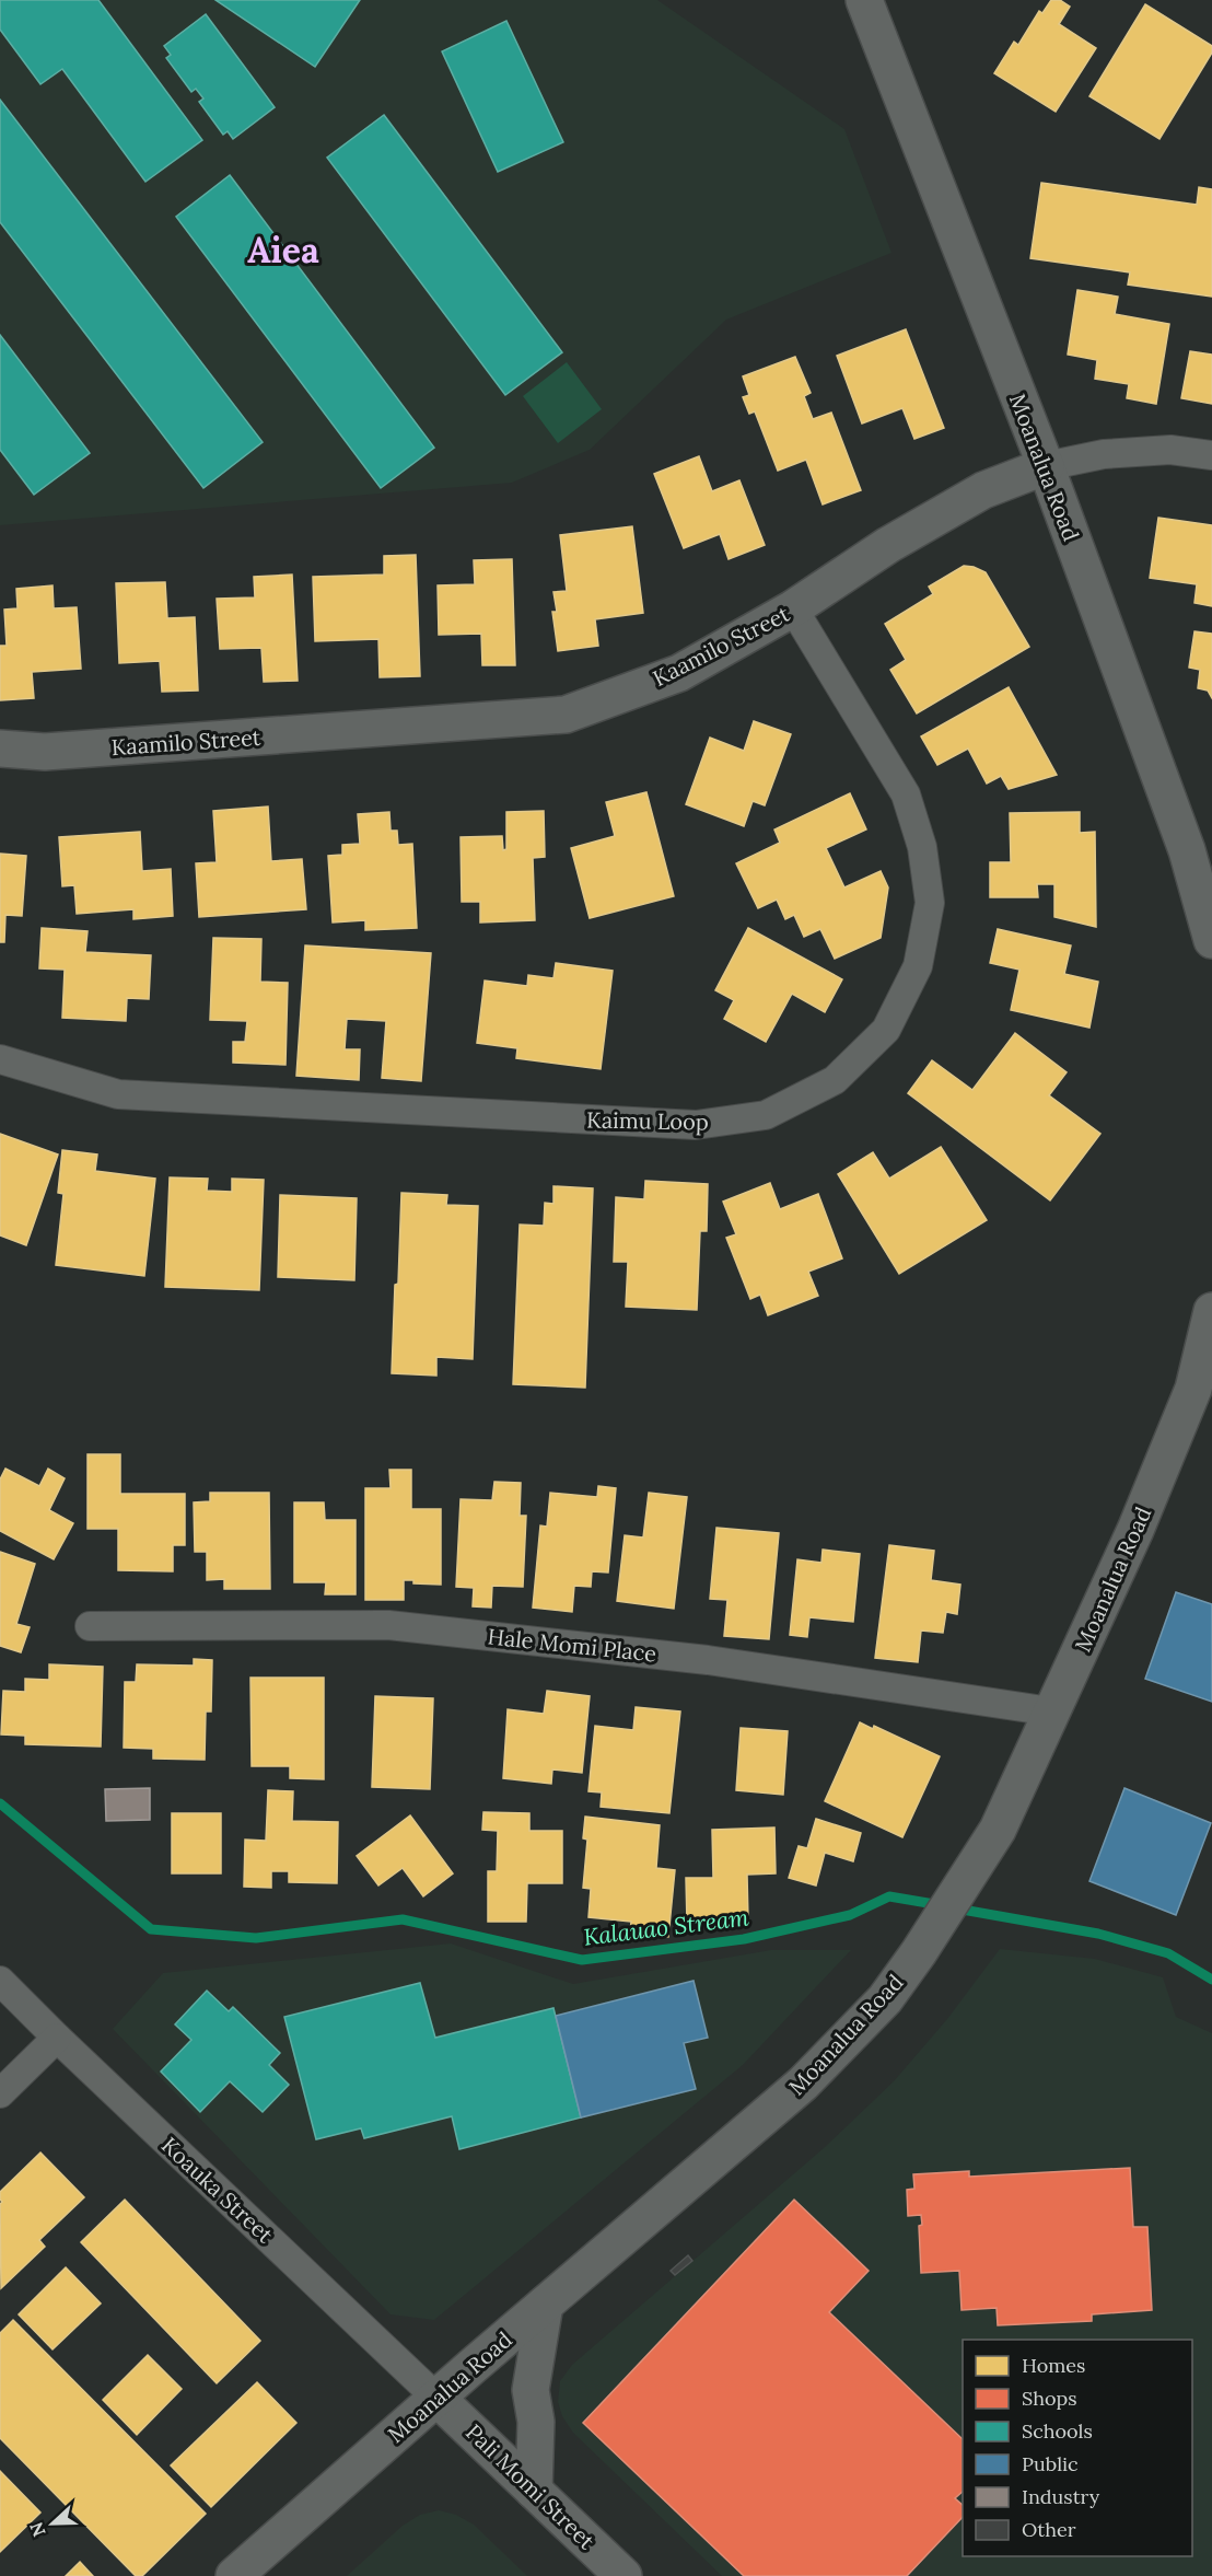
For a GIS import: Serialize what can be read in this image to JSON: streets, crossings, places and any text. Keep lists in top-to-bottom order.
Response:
{
  "streets": {
    "main road": ["Moanalua Road", "Kaamilo Street", "Pali Momi Street"],
    "street": ["Kaimu Loop", "Hale Momi Place", "Koauka Street"]
  },
  "crossings": [
    ["Moanalua Road", "Kaamilo Street"],
    ["Moanalua Road", "Hale Momi Place"],
    ["Moanalua Road", "Koauka Street"],
    ["Moanalua Road", "Pali Momi Street"],
    ["Kaamilo Street", "Kaimu Loop"],
    ["Koauka Street", "Pali Momi Street"]
  ],
  "districts": ["Aiea"],
  "water": ["Kalauao Stream"],
  "legend": [
    "Homes",
    "Shops",
    "Schools",
    "Public",
    "Industry",
    "Other"
  ],
  "north": "left"
}
